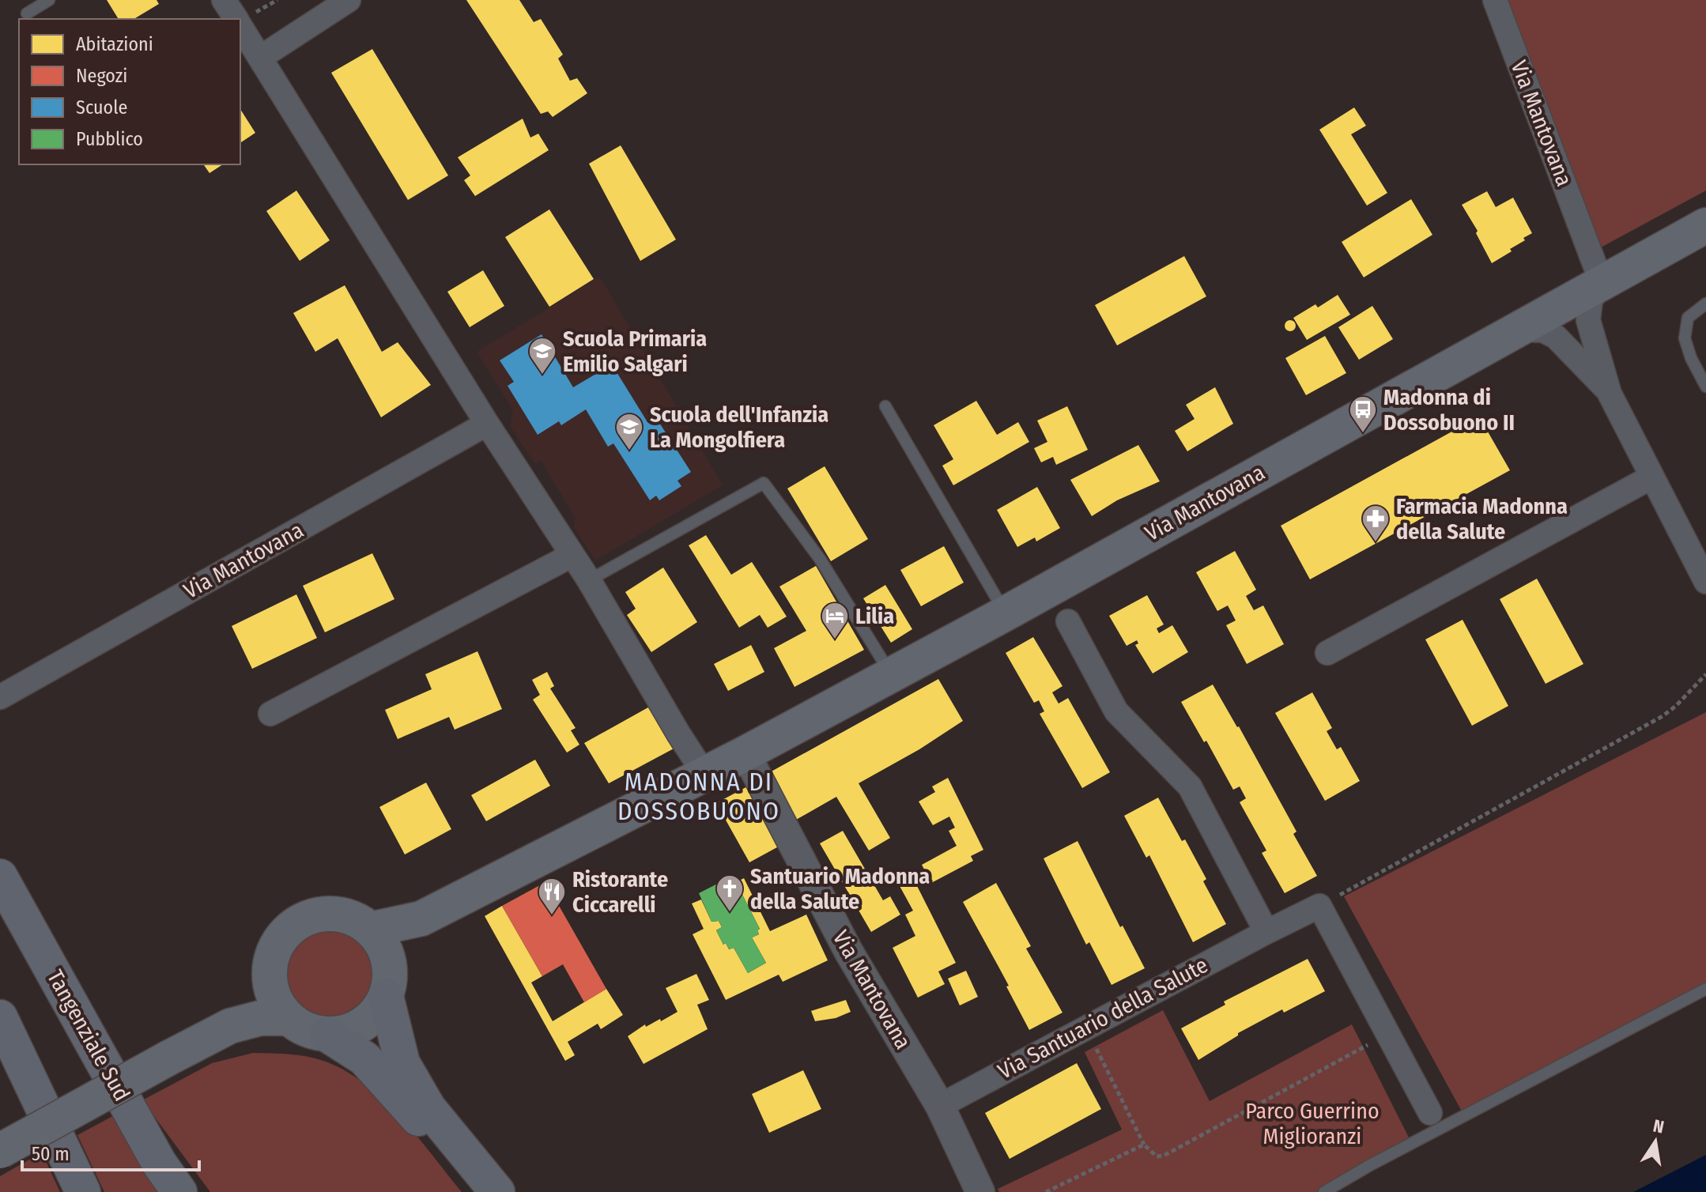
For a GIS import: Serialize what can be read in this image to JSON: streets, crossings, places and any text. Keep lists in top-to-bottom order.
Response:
{
  "streets": {
    "highway": ["Tangenziale Sud"],
    "main road": ["Via Mantovana"],
    "street": ["Via Santuario della Salute"]
  },
  "crossings": [
    ["Via Mantovana", "Via Santuario della Salute"]
  ],
  "districts": ["MADONNA DI DOSSOBUONO"],
  "parks": ["Parco Guerrino Miglioranzi"],
  "places": {
    "school or university": ["Scuola Primaria Emilio Salgari", "Scuola dell'Infanzia La Mongolfiera"],
    "bus stop": ["Madonna di Dossobuono II"],
    "pharmacy": ["Farmacia Madonna della Salute"],
    "hotel": ["Lilia"],
    "church": ["Santuario Madonna della Salute"],
    "restaurant": ["Ristorante Ciccarelli"]
  },
  "legend": [
    "Abitazioni",
    "Negozi",
    "Scuole",
    "Pubblico"
  ],
  "scale_bar": "50 m",
  "north": "top"
}
